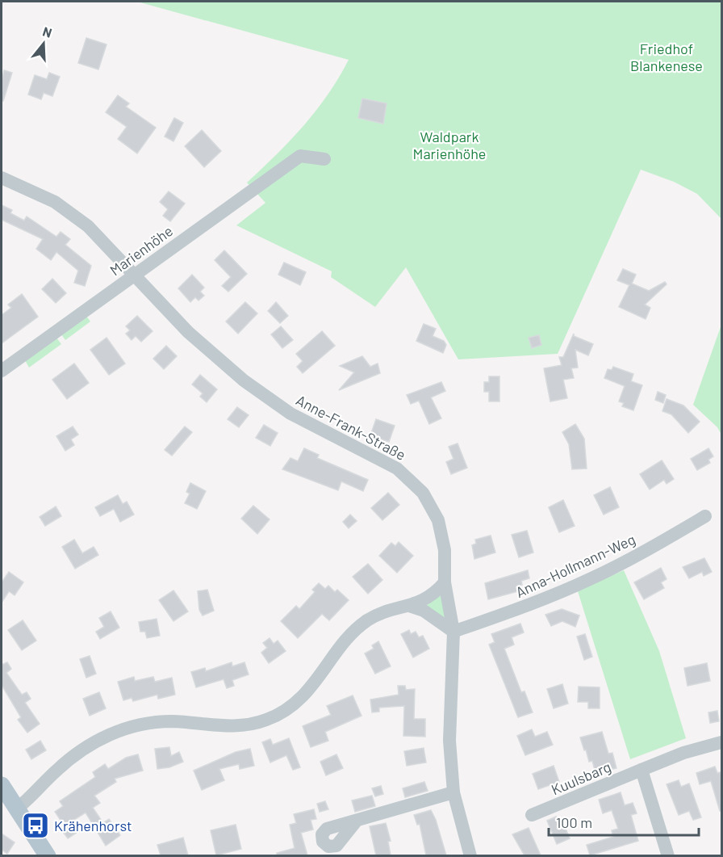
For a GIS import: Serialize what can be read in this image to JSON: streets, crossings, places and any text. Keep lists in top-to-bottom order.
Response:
{
  "streets": {
    "street": [
      "Marienhöhe",
      "Anne-Frank-Straße",
      "Anna-Hollmann-Weg",
      "Kuulsbarg"
    ]
  },
  "crossings": [
    ["Marienhöhe", "Anne-Frank-Straße"],
    ["Anne-Frank-Straße", "Anna-Hollmann-Weg"]
  ],
  "parks": ["Friedhof Blankenese", "Waldpark Marienhöhe"],
  "places": {
    "bus stop": ["Krähenhorst"]
  },
  "scale_bar": "100 m",
  "north": "top"
}
